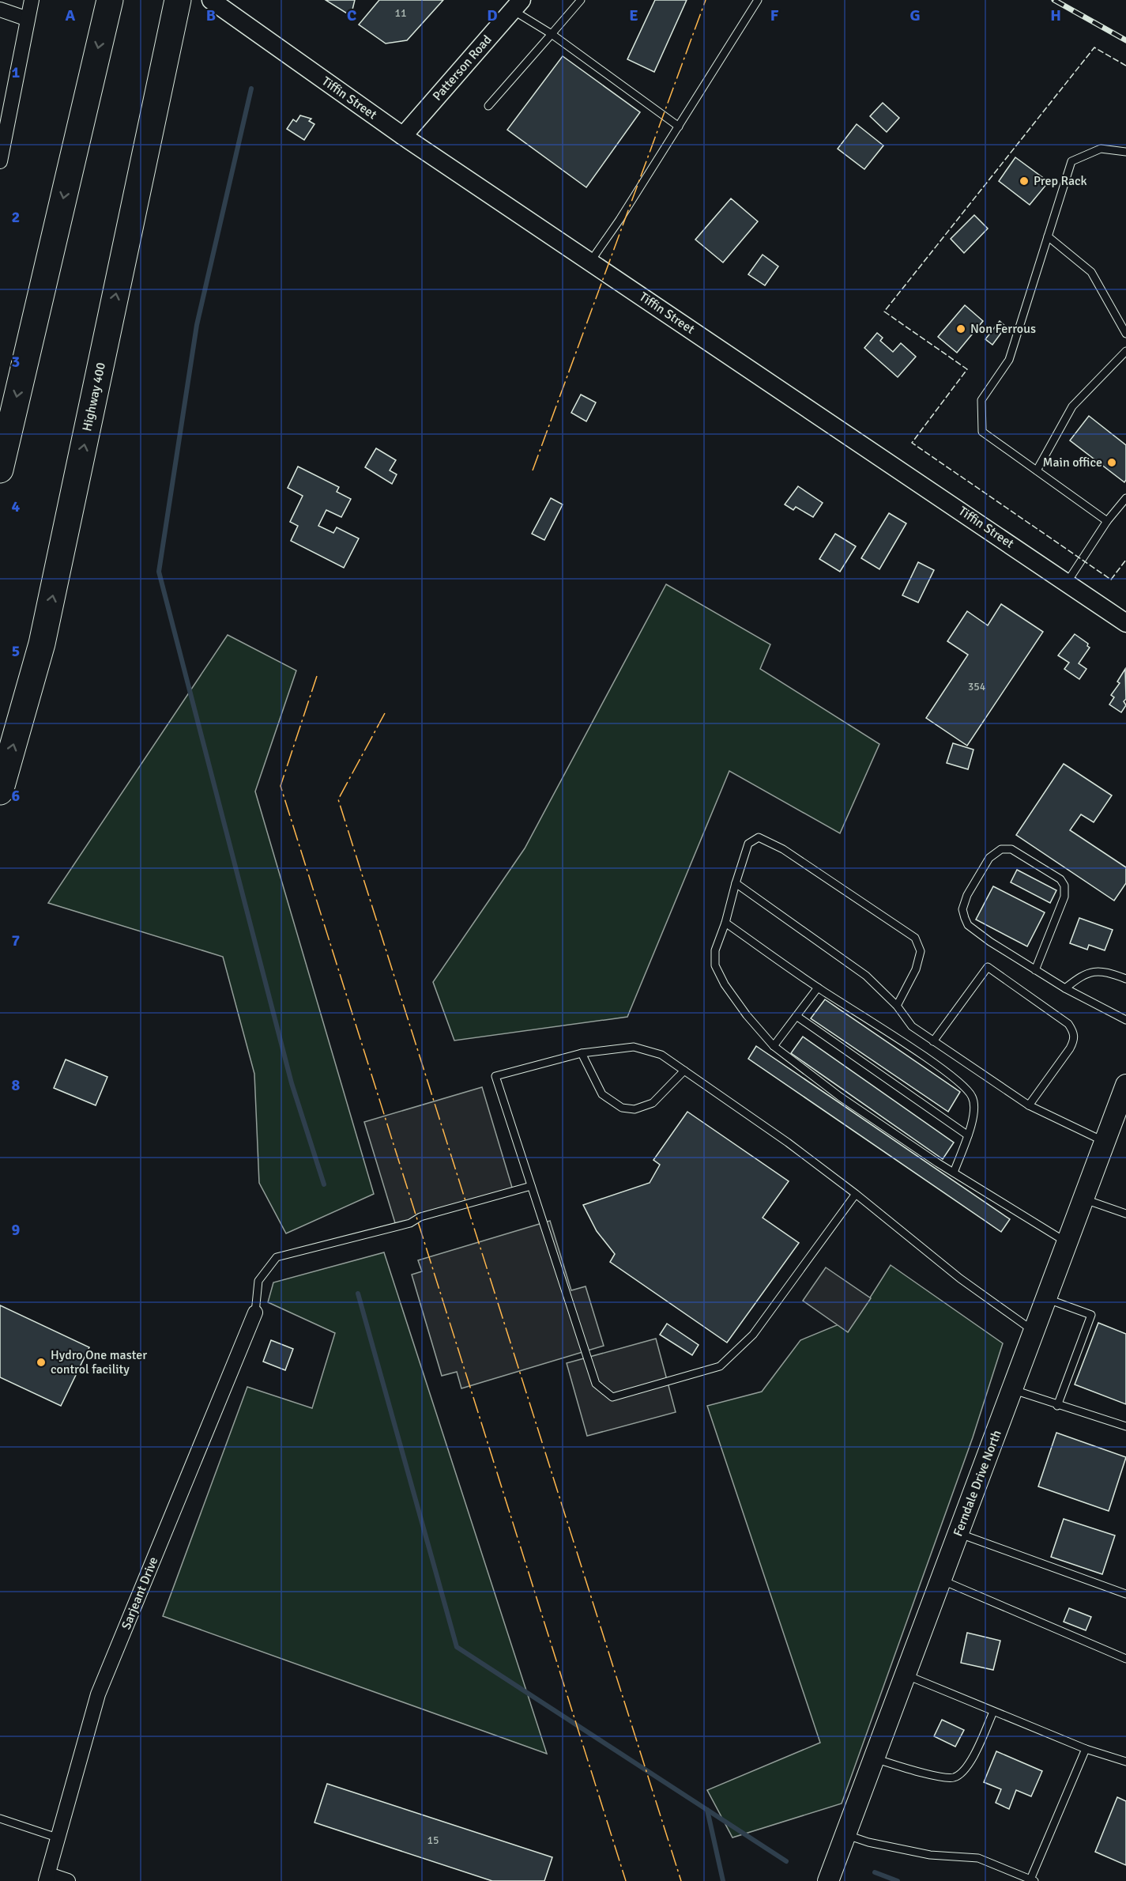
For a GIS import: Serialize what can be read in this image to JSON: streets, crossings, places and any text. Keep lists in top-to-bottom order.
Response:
{
  "streets": {
    "highway": ["Highway 400"],
    "main road": ["Ferndale Drive North"],
    "street": ["Patterson Road", "Tiffin Street", "Sarjeant Drive"]
  },
  "crossings": [
    ["Patterson Road", "Tiffin Street"]
  ],
  "places": [
    "Prep Rack",
    "Non Ferrous",
    "Main office",
    "Hydro One master control facility"
  ],
  "house_numbers": ["11", "354", "15"],
  "grid": {
    "columns": [
      "A",
      "B",
      "C",
      "D",
      "E",
      "F",
      "G",
      "H"
    ],
    "rows": [
      "1",
      "2",
      "3",
      "4",
      "5",
      "6",
      "7",
      "8",
      "9"
    ]
  }
}
